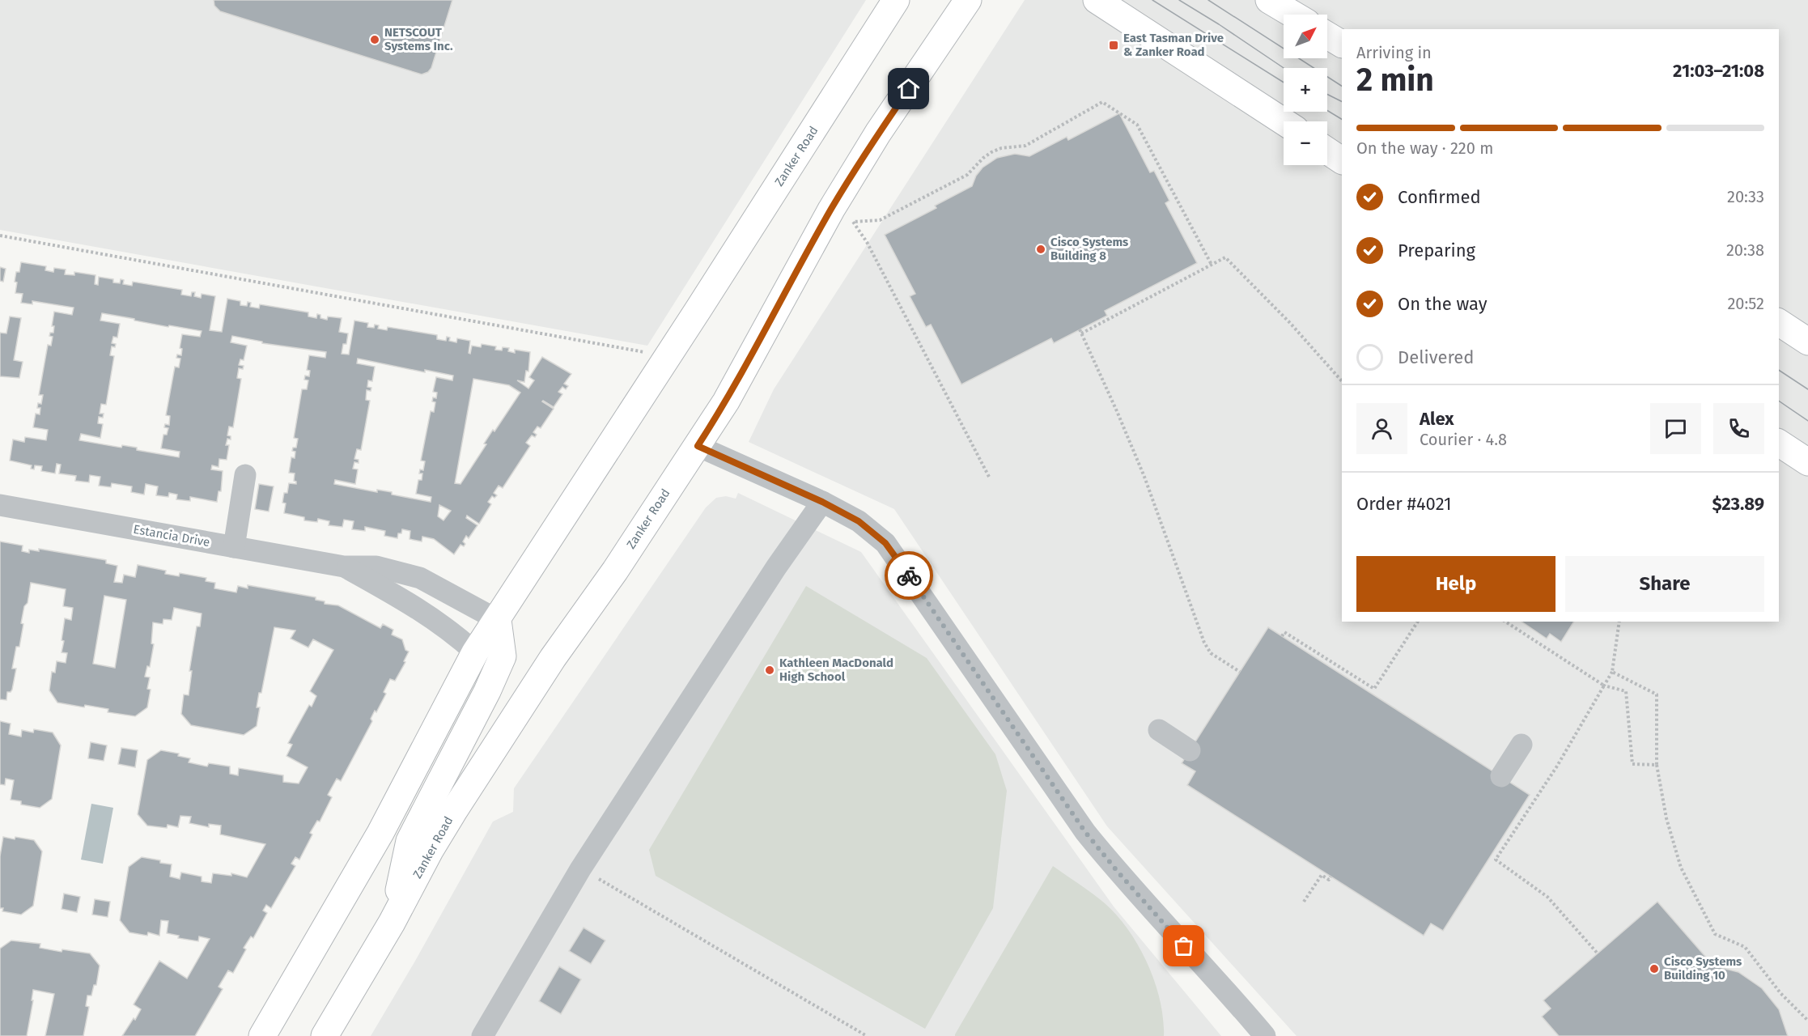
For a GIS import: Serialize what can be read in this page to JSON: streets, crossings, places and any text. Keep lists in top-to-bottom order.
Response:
{
  "streets": {
    "main road": ["Zanker Road"],
    "street": ["Estancia Drive"]
  },
  "crossings": [
    ["Zanker Road", "Estancia Drive"]
  ],
  "places": {
    "other": [
      "NETSCOUT Systems Inc.",
      "Cisco Systems Building 8",
      "Kathleen MacDonald High School",
      "Cisco Systems Building 10"
    ],
    "transit": ["East Tasman Drive & Zanker Road"]
  },
  "north": "top right",
  "page": {
    "map_buttons": ["+", "−"],
    "heading": ["2 min", "Arriving in", "21:03–21:08"],
    "panel": [
      "Alex",
      "Courier · 4.8",
      "Order #4021",
      "$23.89"
    ],
    "bar": "On the way · 220 m",
    "list": [
      ["Confirmed", "20:33"],
      ["Preparing", "20:38"],
      ["On the way", "20:52"],
      "Delivered"
    ],
    "buttons": ["Help", "Share"]
  }
}
